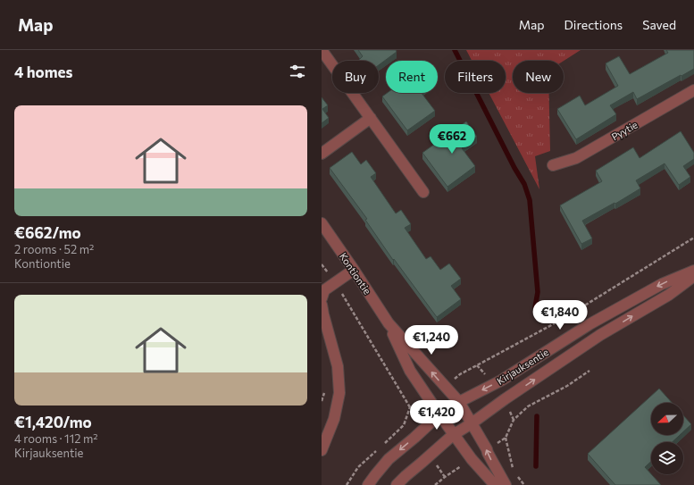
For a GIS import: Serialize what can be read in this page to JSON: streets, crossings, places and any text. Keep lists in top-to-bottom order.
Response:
{
  "streets": {
    "street": ["Pyytie", "Kontiontie", "Kirjauksentie"]
  },
  "crossings": [
    ["Kontiontie", "Kirjauksentie"]
  ],
  "north": "left",
  "page": {
    "header": "Map",
    "nav": ["Map", "Directions", "Saved"],
    "heading": "4 homes",
    "chip": [
      "Buy",
      "Rent",
      "Filters",
      "New"
    ],
    "list": [
      {
        "name": "€662/mo",
        "note": "2 rooms · 52 m² · Kontiontie"
      },
      {
        "name": "€1,420/mo",
        "note": "4 rooms · 112 m² · Kirjauksentie"
      }
    ],
    "price": [
      "€662",
      "€1,840",
      "€1,240",
      "€1,420"
    ]
  }
}
